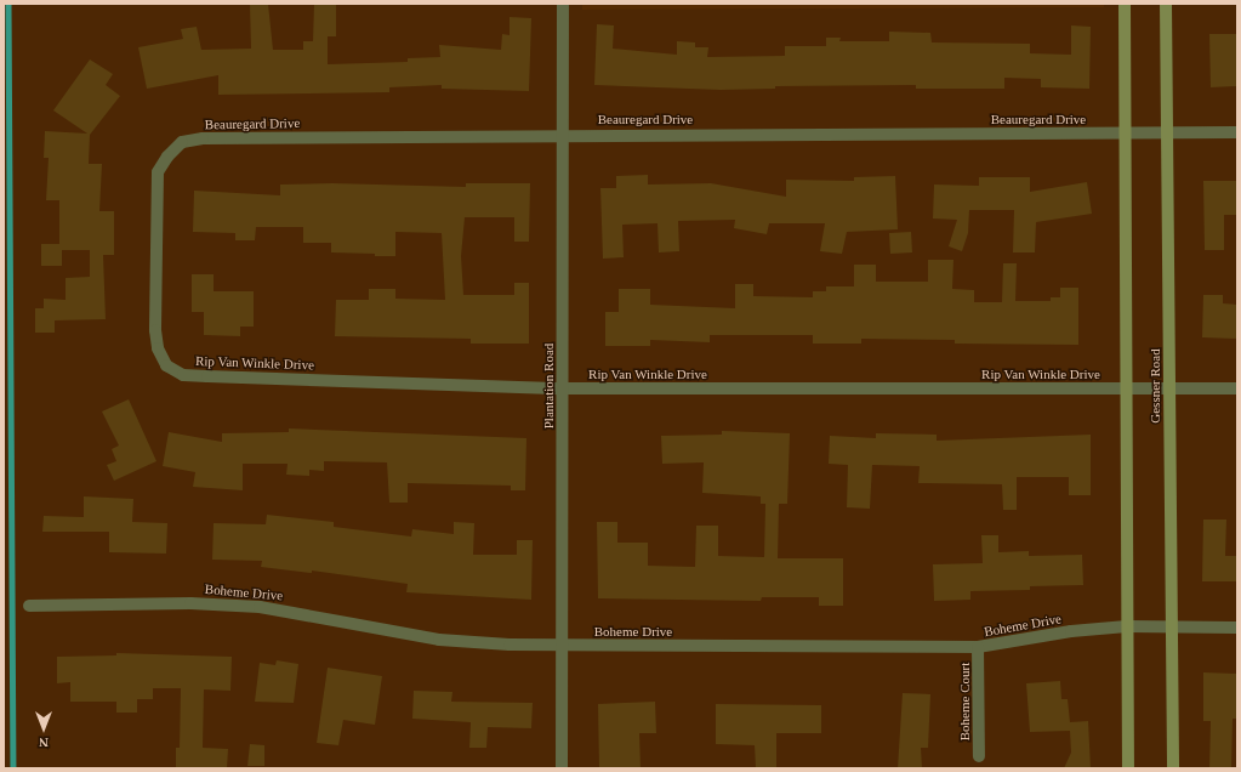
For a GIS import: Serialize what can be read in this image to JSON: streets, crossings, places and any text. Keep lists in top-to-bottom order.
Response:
{
  "streets": {
    "main road": ["Gessner Road"],
    "street": [
      "Beauregard Drive",
      "Rip Van Winkle Drive",
      "Plantation Road",
      "Boheme Drive",
      "Boheme Court"
    ]
  },
  "crossings": [
    ["Beauregard Drive", "Rip Van Winkle Drive"],
    ["Beauregard Drive", "Plantation Road"],
    ["Beauregard Drive", "Gessner Road"],
    ["Rip Van Winkle Drive", "Plantation Road"],
    ["Rip Van Winkle Drive", "Gessner Road"],
    ["Plantation Road", "Boheme Drive"],
    ["Gessner Road", "Boheme Drive"],
    ["Boheme Drive", "Boheme Court"]
  ],
  "north": "bottom"
}
